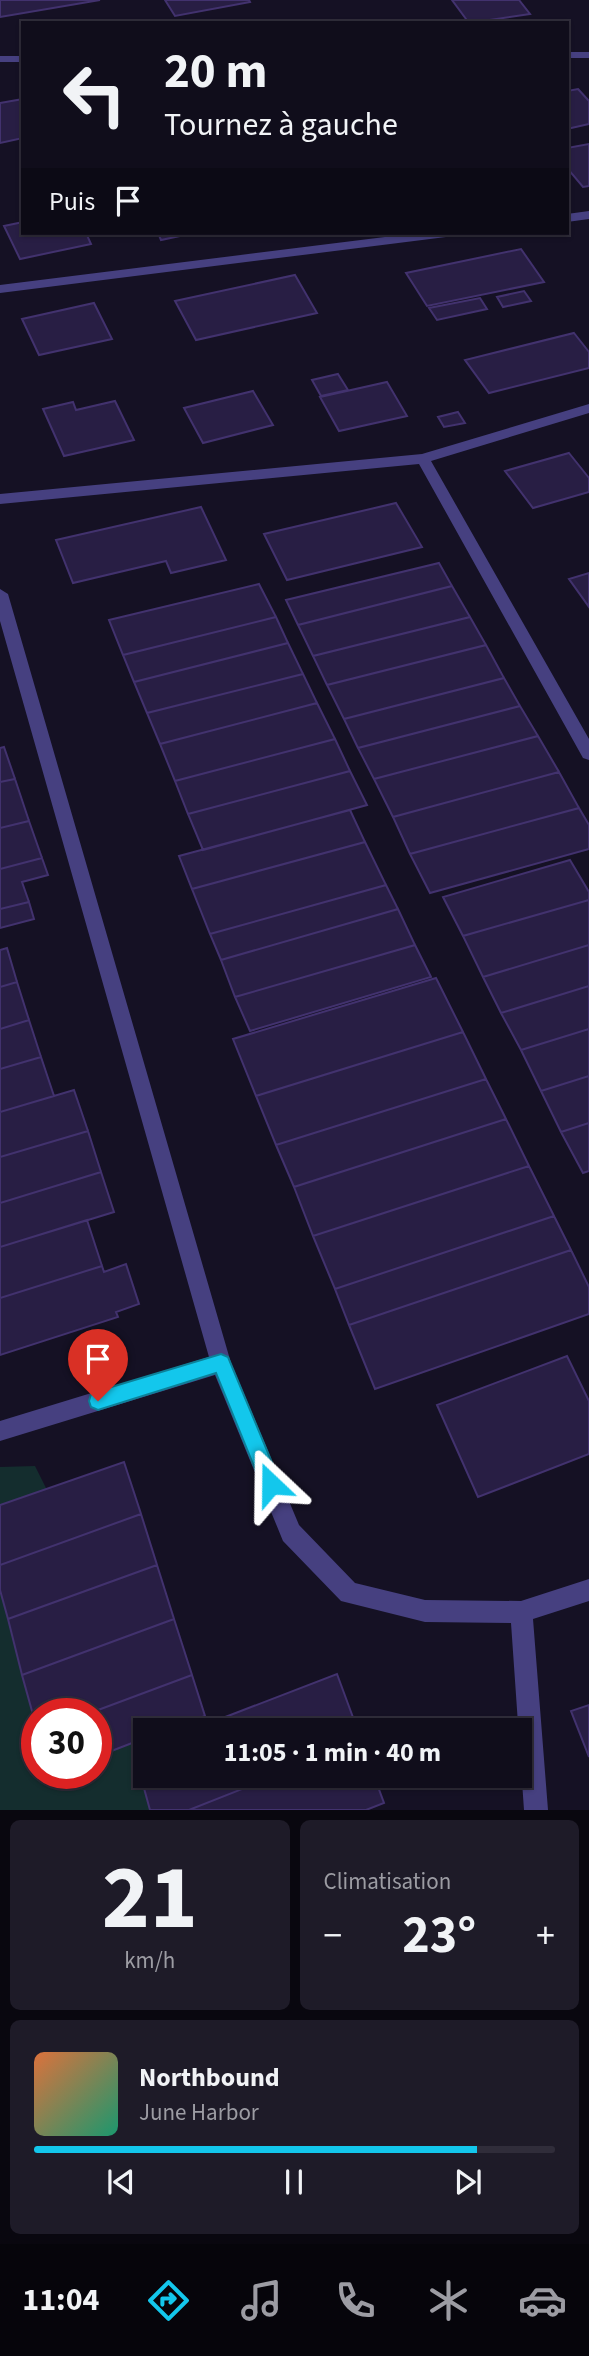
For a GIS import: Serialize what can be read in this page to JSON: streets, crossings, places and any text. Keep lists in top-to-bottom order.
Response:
{
  "page": {
    "turn": ["20 m", "Tournez à gauche"],
    "then": "Puis",
    "limit": "30",
    "trip": "11:05 · 1 min · 40 m",
    "tile": [
      ["21", "km/h"],
      "Climatisation"
    ],
    "heat": ["−", "23°", "+"],
    "song": ["Northbound", "June Harbor"],
    "tabs": "11:04"
  }
}
